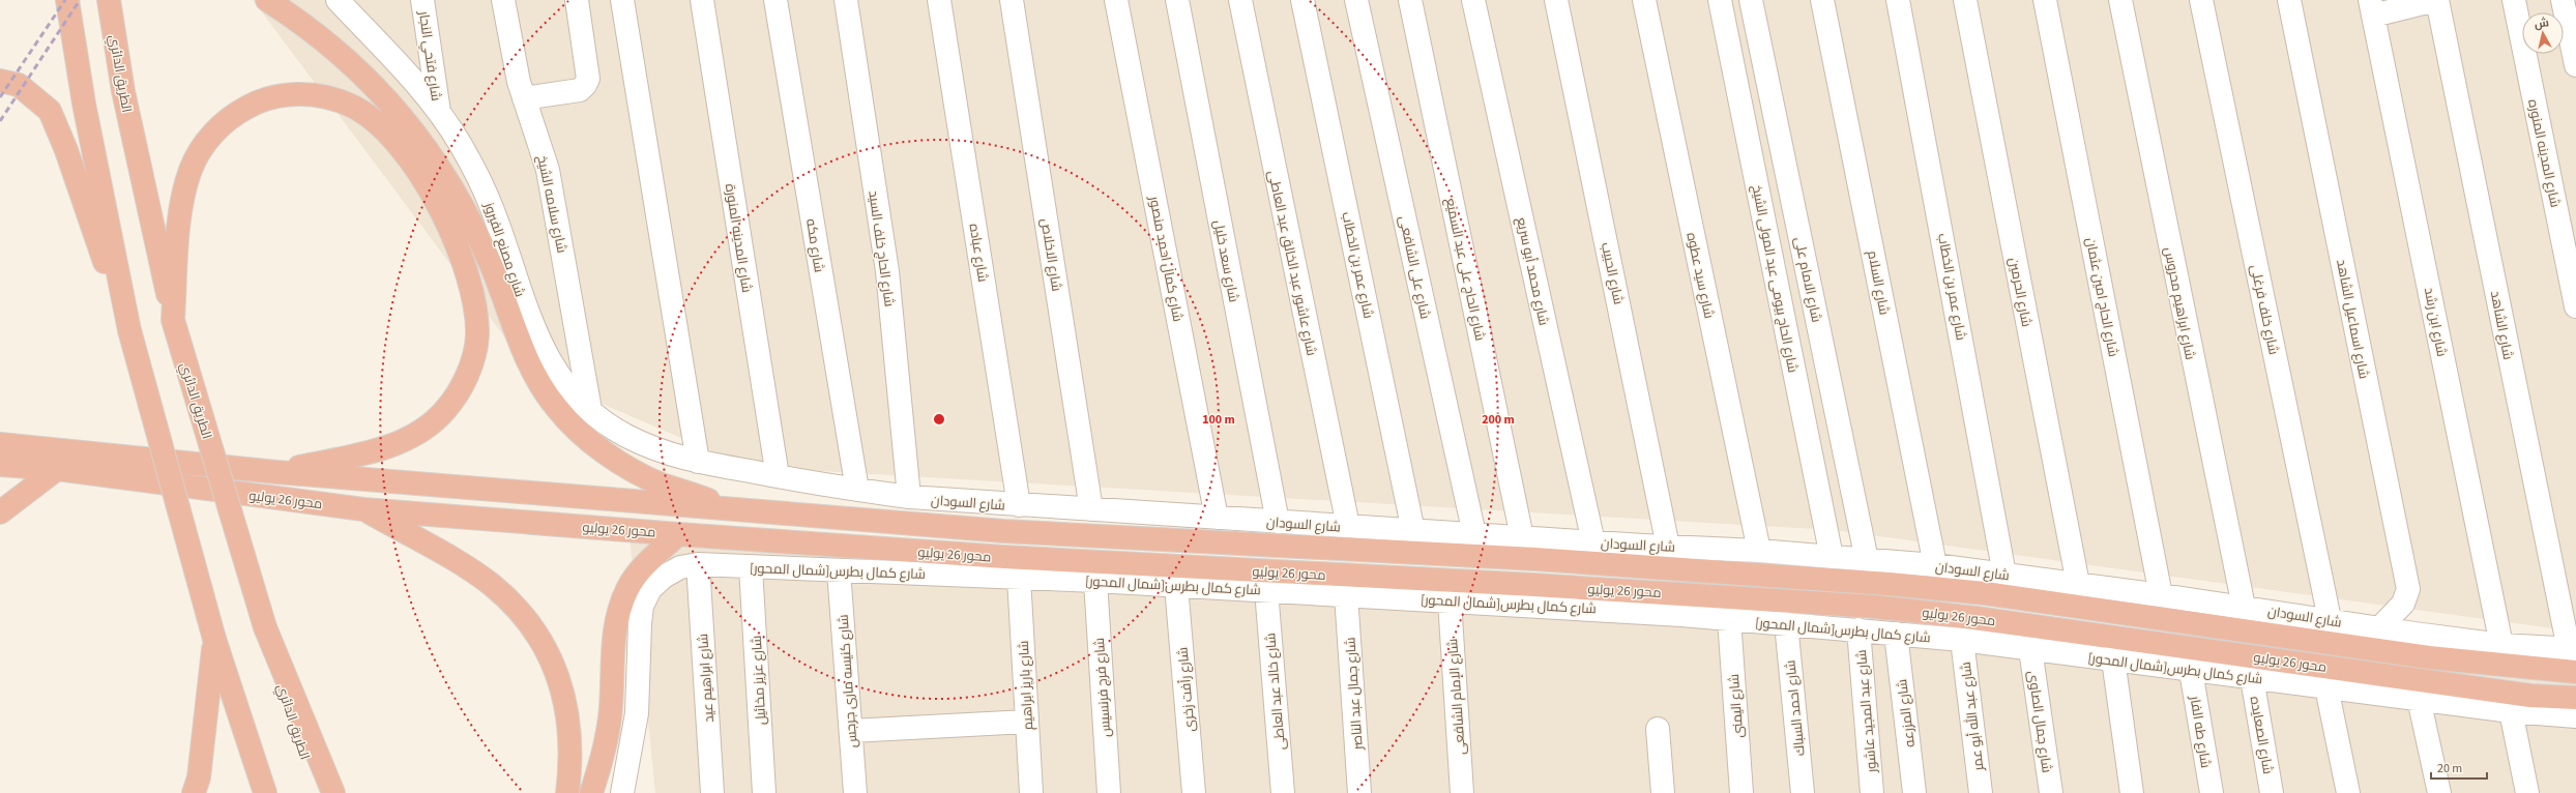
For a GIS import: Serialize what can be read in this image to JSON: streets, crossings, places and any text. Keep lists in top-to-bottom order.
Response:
{
  "streets": {
    "highway": ["الطريق الدائري", "محور 26 يوليو"],
    "street": [
      "شارع فتحي النجار",
      "شارع المدينه المنوره",
      "شارع سلامه الشيخ",
      "شارع المدينه المنورة",
      "شارع مكه",
      "شارع الحاج خلف السيد",
      "شارع مصنع الفيروز",
      "شارع عباده",
      "شارع الاخلاص",
      "شارع كمال احمد منصور",
      "شارع سعد خليل",
      "شارع عاشور عبد الخالق عبد العاطى",
      "شارع عمر بن الخطاب",
      "شارع على الشافعى",
      "شارع الحاج على عبد السميع",
      "شارع محمد أبو سريع",
      "شارع الحبيب",
      "شارع سيد عطوه",
      "شارع الحاج بيومى عبد المولى الشيخ",
      "شارع الامام على",
      "شارع السلام",
      "شارع الحرمين",
      "شارع الحاج امين عثمان",
      "شارع ابراهيم محروس",
      "شارع خلف فرغلى",
      "شارع اسماعيل الشاهد",
      "شارع ابن رشد",
      "شارع الشاهد",
      "شارع السودان",
      "شارع كمال بطرس[شمال المحور]",
      "شارع ابراهيم عيد",
      "شارع عزيز مخائيل",
      "شارع كنيسه مارى جرجس",
      "شارع باريز ابراهيم",
      "شارع فرج فرنسيس",
      "شارع رأفت زخرى",
      "شارع خالد عبد العاطى",
      "شارع جمال عبد الناصر",
      "شارع الإمام الشافعى",
      "شارع اليمنى",
      "شارع احمد السباك",
      "شارع عبد المجيد عاشور",
      "شارع المزرعه",
      "شارع عبد الله أبو عمر",
      "شارع جمال الصاوى",
      "شارع طه الفار",
      "شارع الصعايده"
    ]
  },
  "crossings": [
    ["شارع فتحي النجار", "شارع مصنع الفيروز"],
    ["شارع سلامه الشيخ", "شارع مصنع الفيروز"],
    ["شارع المدينه المنورة", "شارع السودان"],
    ["شارع مكه", "شارع السودان"],
    ["شارع الحاج خلف السيد", "شارع السودان"],
    ["شارع مصنع الفيروز", "شارع السودان"],
    ["شارع عباده", "شارع السودان"],
    ["شارع الاخلاص", "شارع السودان"],
    ["شارع كمال احمد منصور", "شارع السودان"],
    ["شارع سعد خليل", "شارع السودان"],
    ["شارع عاشور عبد الخالق عبد العاطى", "شارع السودان"],
    ["شارع عمر بن الخطاب", "شارع السودان"],
    ["شارع على الشافعى", "شارع السودان"],
    ["شارع الحاج على عبد السميع", "شارع السودان"],
    ["شارع محمد أبو سريع", "شارع السودان"],
    ["شارع الحبيب", "شارع السودان"],
    ["شارع سيد عطوه", "شارع السودان"],
    ["شارع الحاج بيومى عبد المولى الشيخ", "شارع السودان"],
    ["شارع الامام على", "شارع السودان"],
    ["شارع السلام", "شارع السودان"],
    ["شارع الحرمين", "شارع السودان"],
    ["شارع الحاج امين عثمان", "شارع السودان"],
    ["شارع ابراهيم محروس", "شارع السودان"],
    ["شارع خلف فرغلى", "شارع السودان"],
    ["شارع اسماعيل الشاهد", "شارع السودان"],
    ["شارع ابن رشد", "شارع السودان"],
    ["شارع الشاهد", "شارع السودان"],
    ["شارع كمال بطرس[شمال المحور]", "شارع ابراهيم عيد"],
    ["شارع كمال بطرس[شمال المحور]", "شارع عزيز مخائيل"],
    ["شارع كمال بطرس[شمال المحور]", "شارع كنيسه مارى جرجس"],
    ["شارع كمال بطرس[شمال المحور]", "شارع باريز ابراهيم"],
    ["شارع كمال بطرس[شمال المحور]", "شارع فرج فرنسيس"],
    ["شارع كمال بطرس[شمال المحور]", "شارع رأفت زخرى"],
    ["شارع كمال بطرس[شمال المحور]", "شارع خالد عبد العاطى"],
    ["شارع كمال بطرس[شمال المحور]", "شارع جمال عبد الناصر"],
    ["شارع كمال بطرس[شمال المحور]", "شارع الإمام الشافعى"],
    ["شارع كمال بطرس[شمال المحور]", "شارع اليمنى"],
    ["شارع كمال بطرس[شمال المحور]", "شارع احمد السباك"],
    ["شارع كمال بطرس[شمال المحور]", "شارع عبد المجيد عاشور"],
    ["شارع كمال بطرس[شمال المحور]", "شارع المزرعه"],
    ["شارع كمال بطرس[شمال المحور]", "شارع عبد الله أبو عمر"],
    ["شارع كمال بطرس[شمال المحور]", "شارع جمال الصاوى"],
    ["شارع كمال بطرس[شمال المحور]", "شارع طه الفار"],
    ["شارع كمال بطرس[شمال المحور]", "شارع الصعايده"]
  ],
  "scale_bar": "20 m",
  "north": "top",
  "rings": ["100 m", "200 m"]
}
